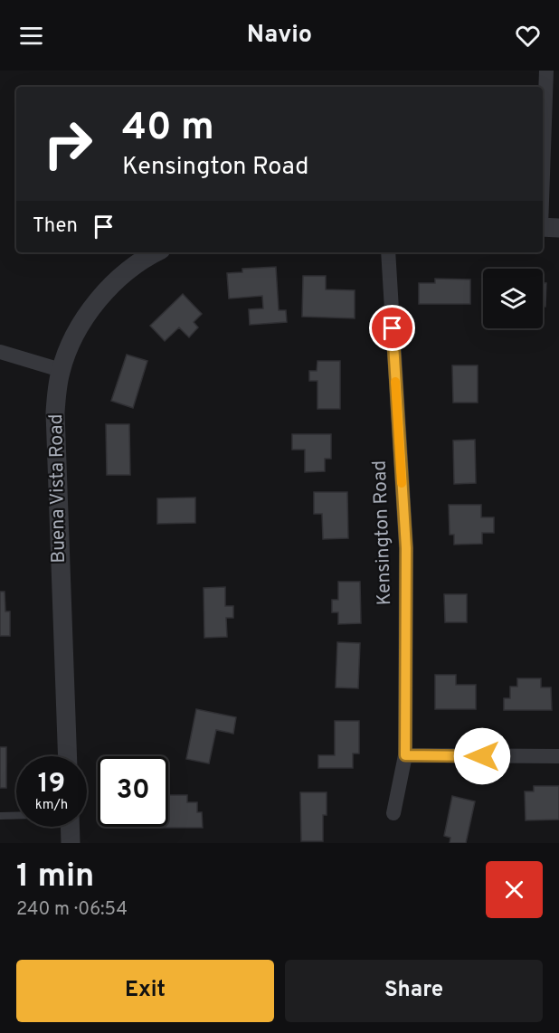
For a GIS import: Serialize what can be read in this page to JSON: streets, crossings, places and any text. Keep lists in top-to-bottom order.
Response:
{
  "streets": {
    "street": ["Buena Vista Road", "Kensington Road"]
  },
  "page": {
    "header": "Navio",
    "turn": ["40 m", "Kensington Road"],
    "then": "Then",
    "speed": "19 km/h",
    "limit": "30",
    "heading": ["1 min", "240 m · 06:54"],
    "buttons": ["Exit", "Share"]
  }
}
